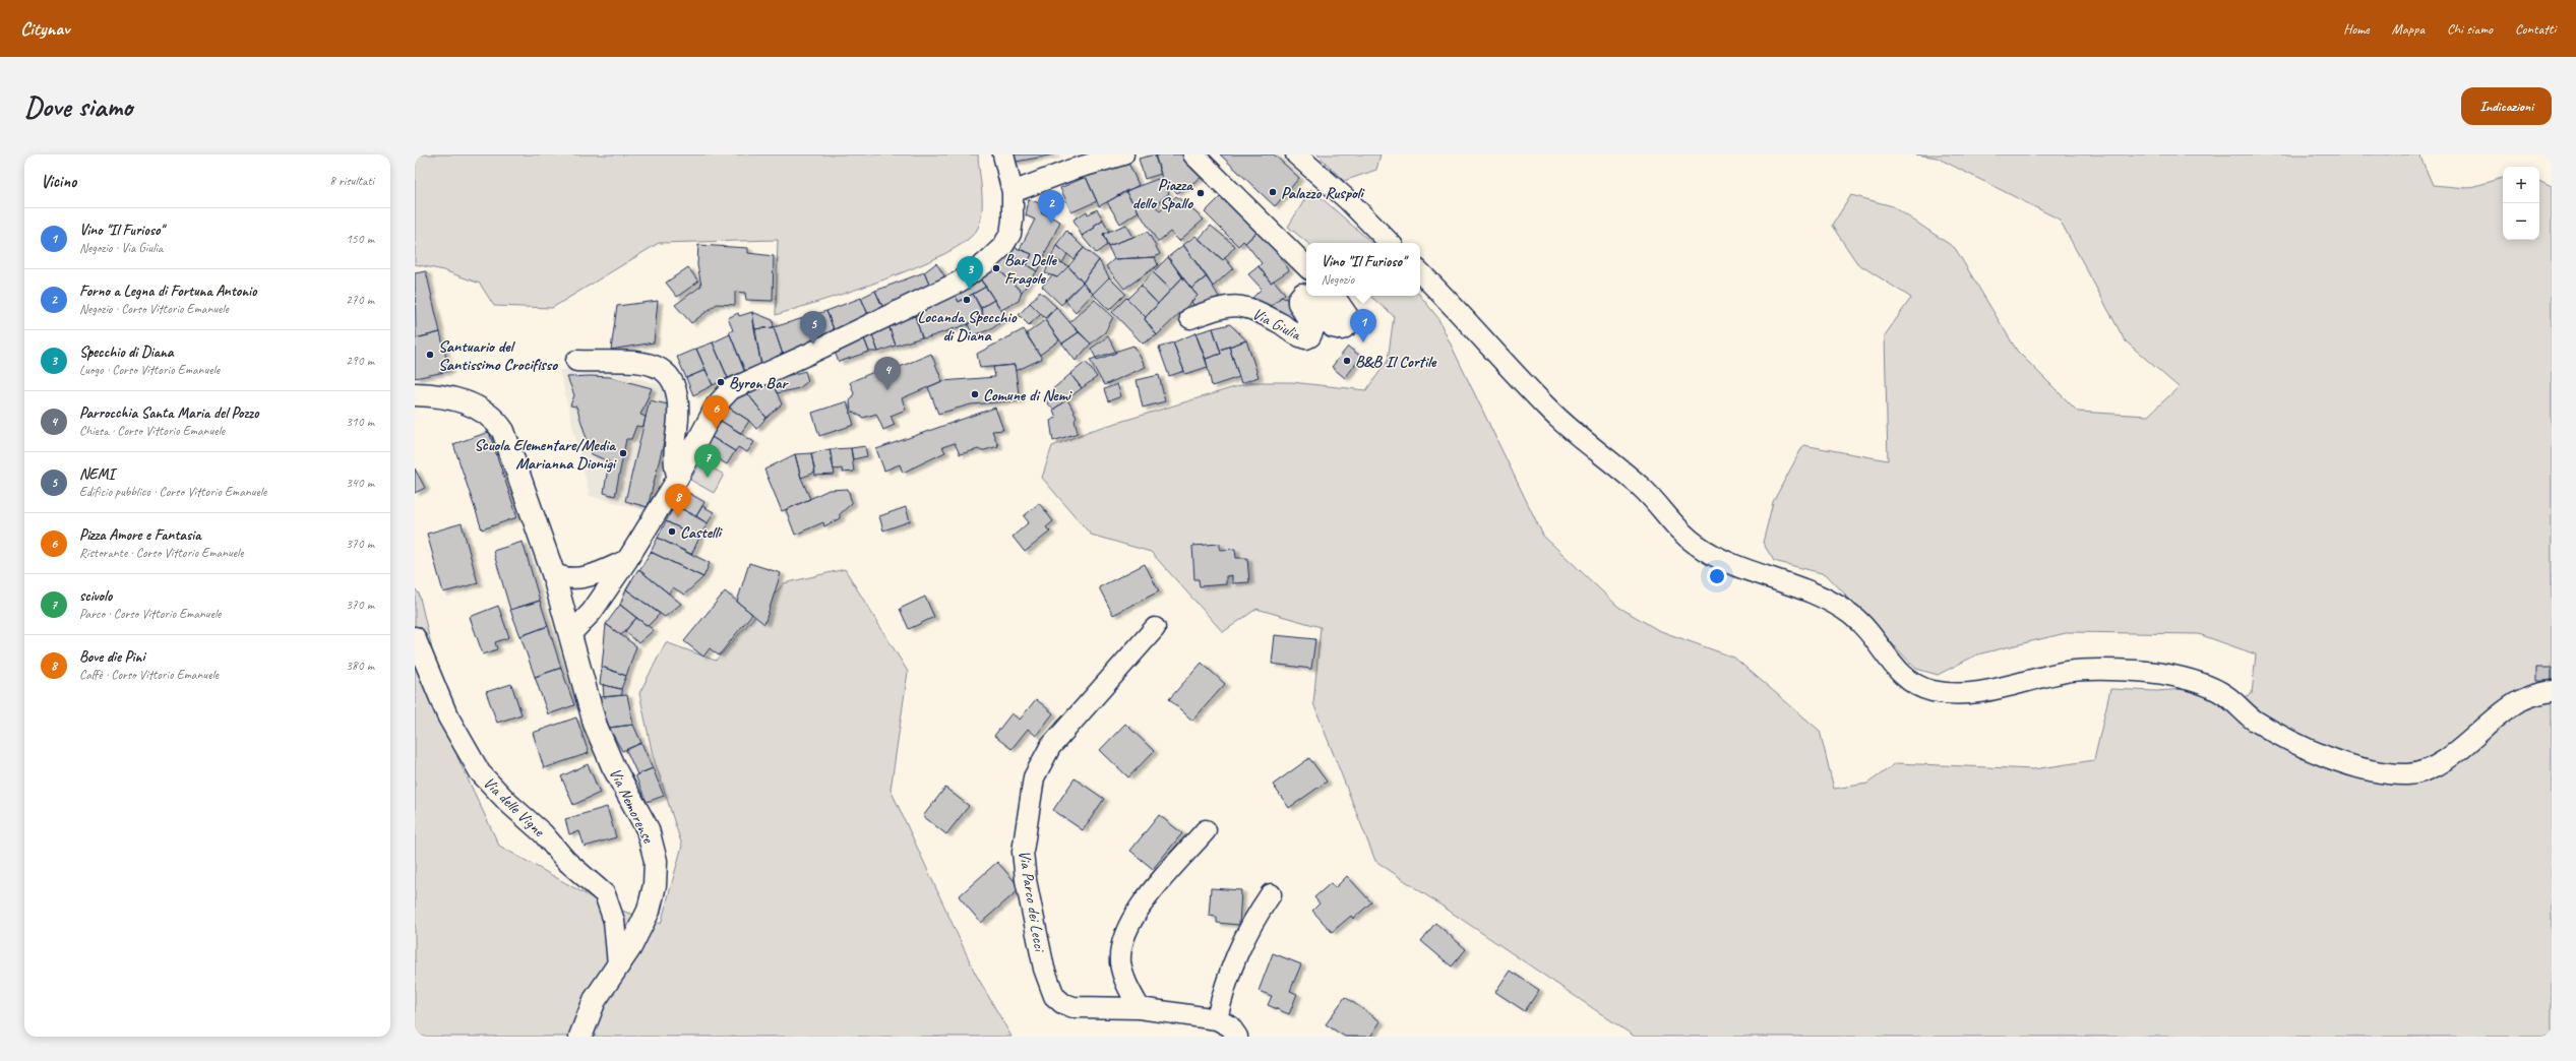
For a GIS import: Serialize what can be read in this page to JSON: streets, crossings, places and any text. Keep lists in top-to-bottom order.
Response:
{
  "streets": {
    "main road": ["Via Nemorense"],
    "street": ["Via Giulia", "Via delle Vigne", "Via Parco dei Lecci"]
  },
  "crossings": [
    ["Via Nemorense", "Via delle Vigne"]
  ],
  "places": [
    "Palazzo Ruspoli",
    "Piazza dello Spallo",
    "Bar Delle Fragole",
    "Locanda Specchio di Diana",
    "Santuario del Santissimo Crocifisso",
    "B&B Il Cortile",
    "Byron Bar",
    "Comune di Nemi",
    "Scuola Elementare/Media Marianna Dionigi",
    "Castelli"
  ],
  "page": {
    "header": "Citynav",
    "nav": [
      "Home",
      "Mappa",
      "Chi siamo",
      "Contatti"
    ],
    "buttons": "Indicazioni",
    "title": "Dove siamo",
    "heading": ["Vicino", "8 risultati"],
    "map_buttons": ["+", "−"],
    "pins": [
      "2",
      "3",
      "1",
      "5",
      "4",
      "6",
      "7",
      "8"
    ],
    "list": [
      {
        "mark": "1",
        "name": "Vino \"Il Furioso\"",
        "note": "Negozio · Via Giulia",
        "value": "150 m"
      },
      {
        "mark": "2",
        "name": "Forno a Legna di Fortuna Antonio",
        "note": "Negozio · Corso Vittorio Emanuele",
        "value": "270 m"
      },
      {
        "mark": "3",
        "name": "Specchio di Diana",
        "note": "Luogo · Corso Vittorio Emanuele",
        "value": "290 m"
      },
      {
        "mark": "4",
        "name": "Parrocchia Santa Maria del Pozzo",
        "note": "Chiesa · Corso Vittorio Emanuele",
        "value": "310 m"
      },
      {
        "mark": "5",
        "name": "NEMI",
        "note": "Edificio pubblico · Corso Vittorio Emanuele",
        "value": "340 m"
      },
      {
        "mark": "6",
        "name": "Pizza Amore e Fantasia",
        "note": "Ristorante · Corso Vittorio Emanuele",
        "value": "370 m"
      },
      {
        "mark": "7",
        "name": "scivolo",
        "note": "Parco · Corso Vittorio Emanuele",
        "value": "370 m"
      },
      {
        "mark": "8",
        "name": "Bove die Pini",
        "note": "Caffè · Corso Vittorio Emanuele",
        "value": "380 m"
      }
    ],
    "popup": ["Vino \"Il Furioso\"", "Negozio"]
  }
}
